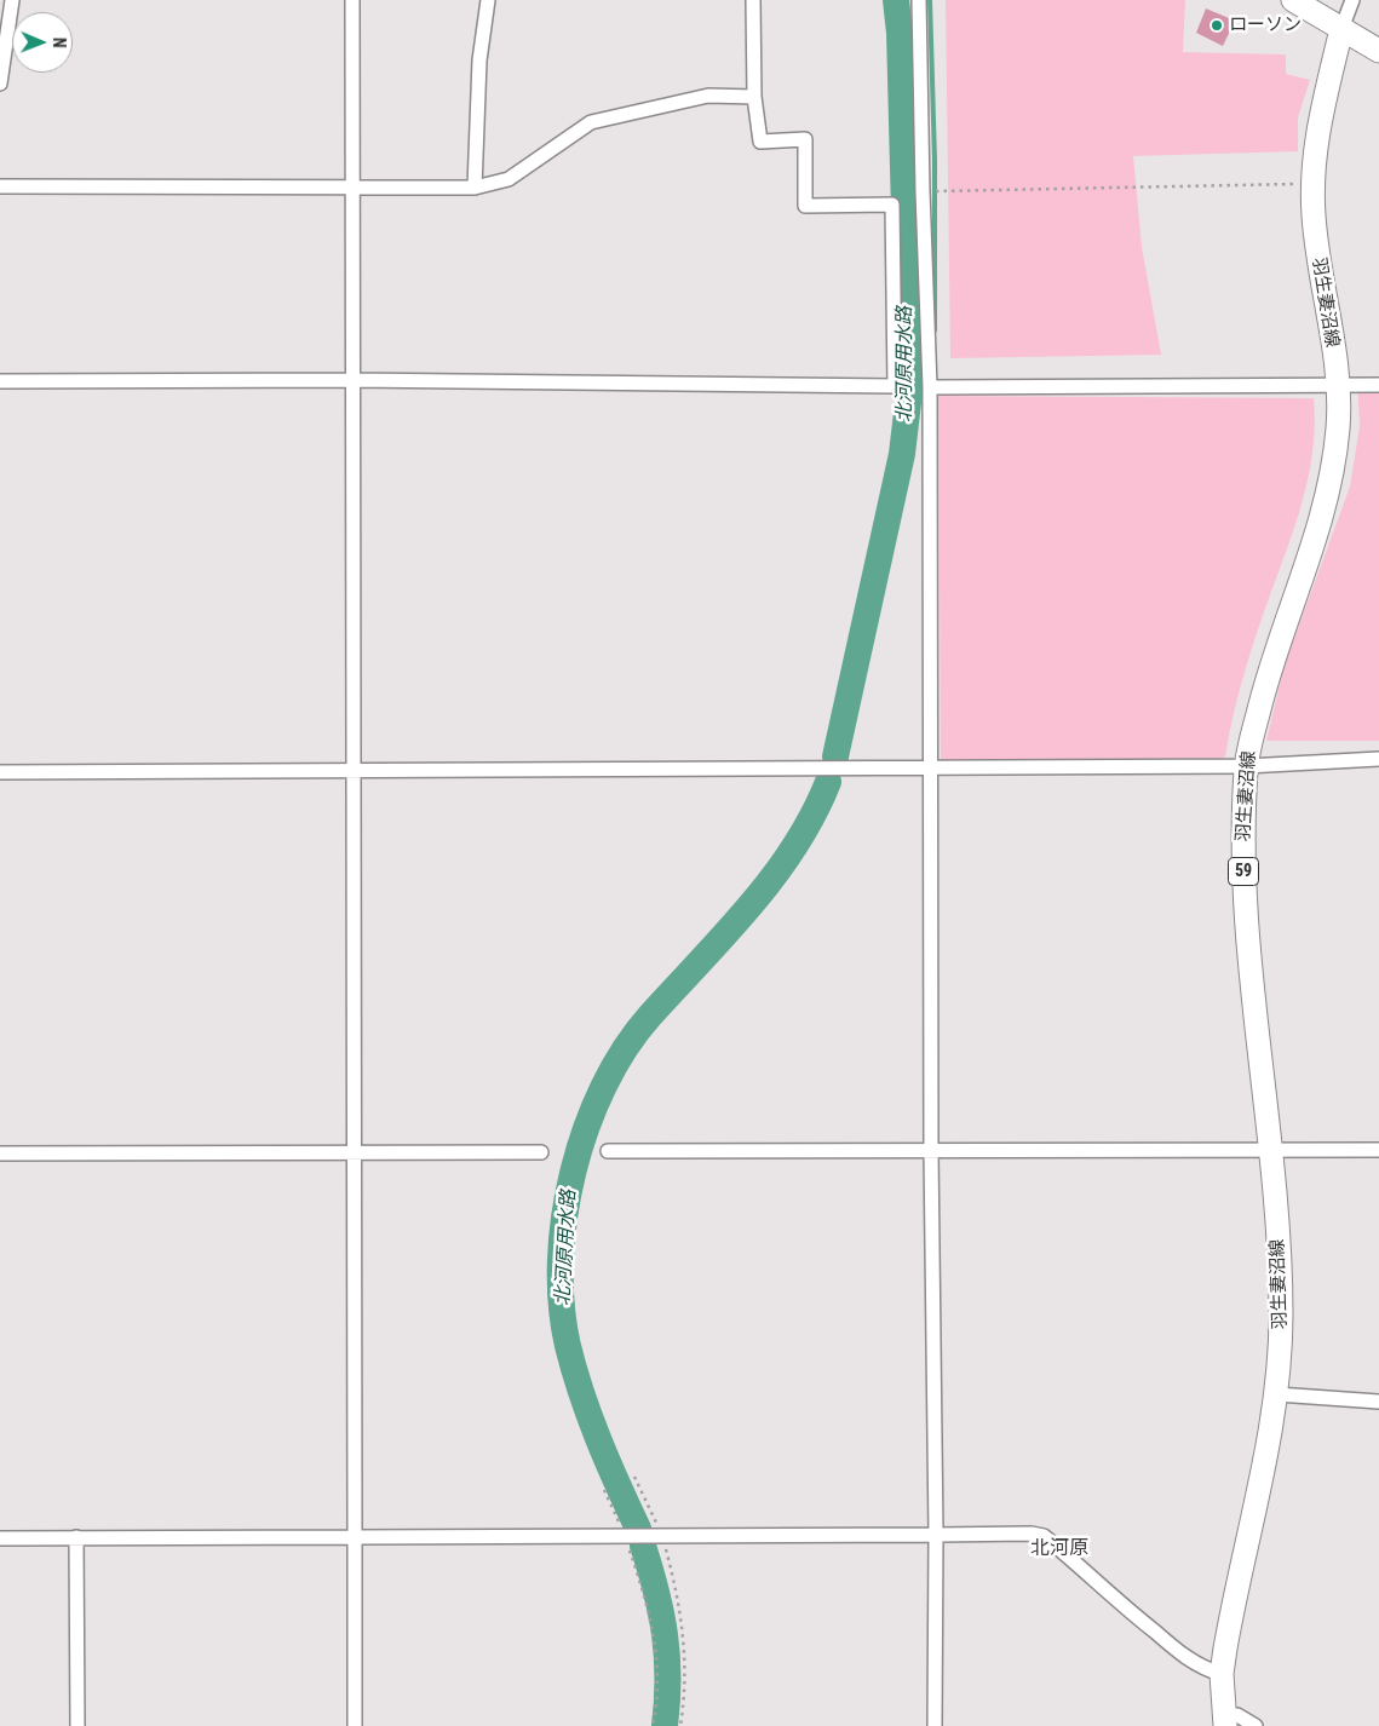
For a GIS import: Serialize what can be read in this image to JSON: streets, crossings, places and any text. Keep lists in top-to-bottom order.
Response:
{
  "streets": {
    "main road": ["羽生妻沼線", "59"]
  },
  "districts": ["北河原"],
  "water": ["北河原用水路"],
  "places": ["ローソン"],
  "north": "right"
}
